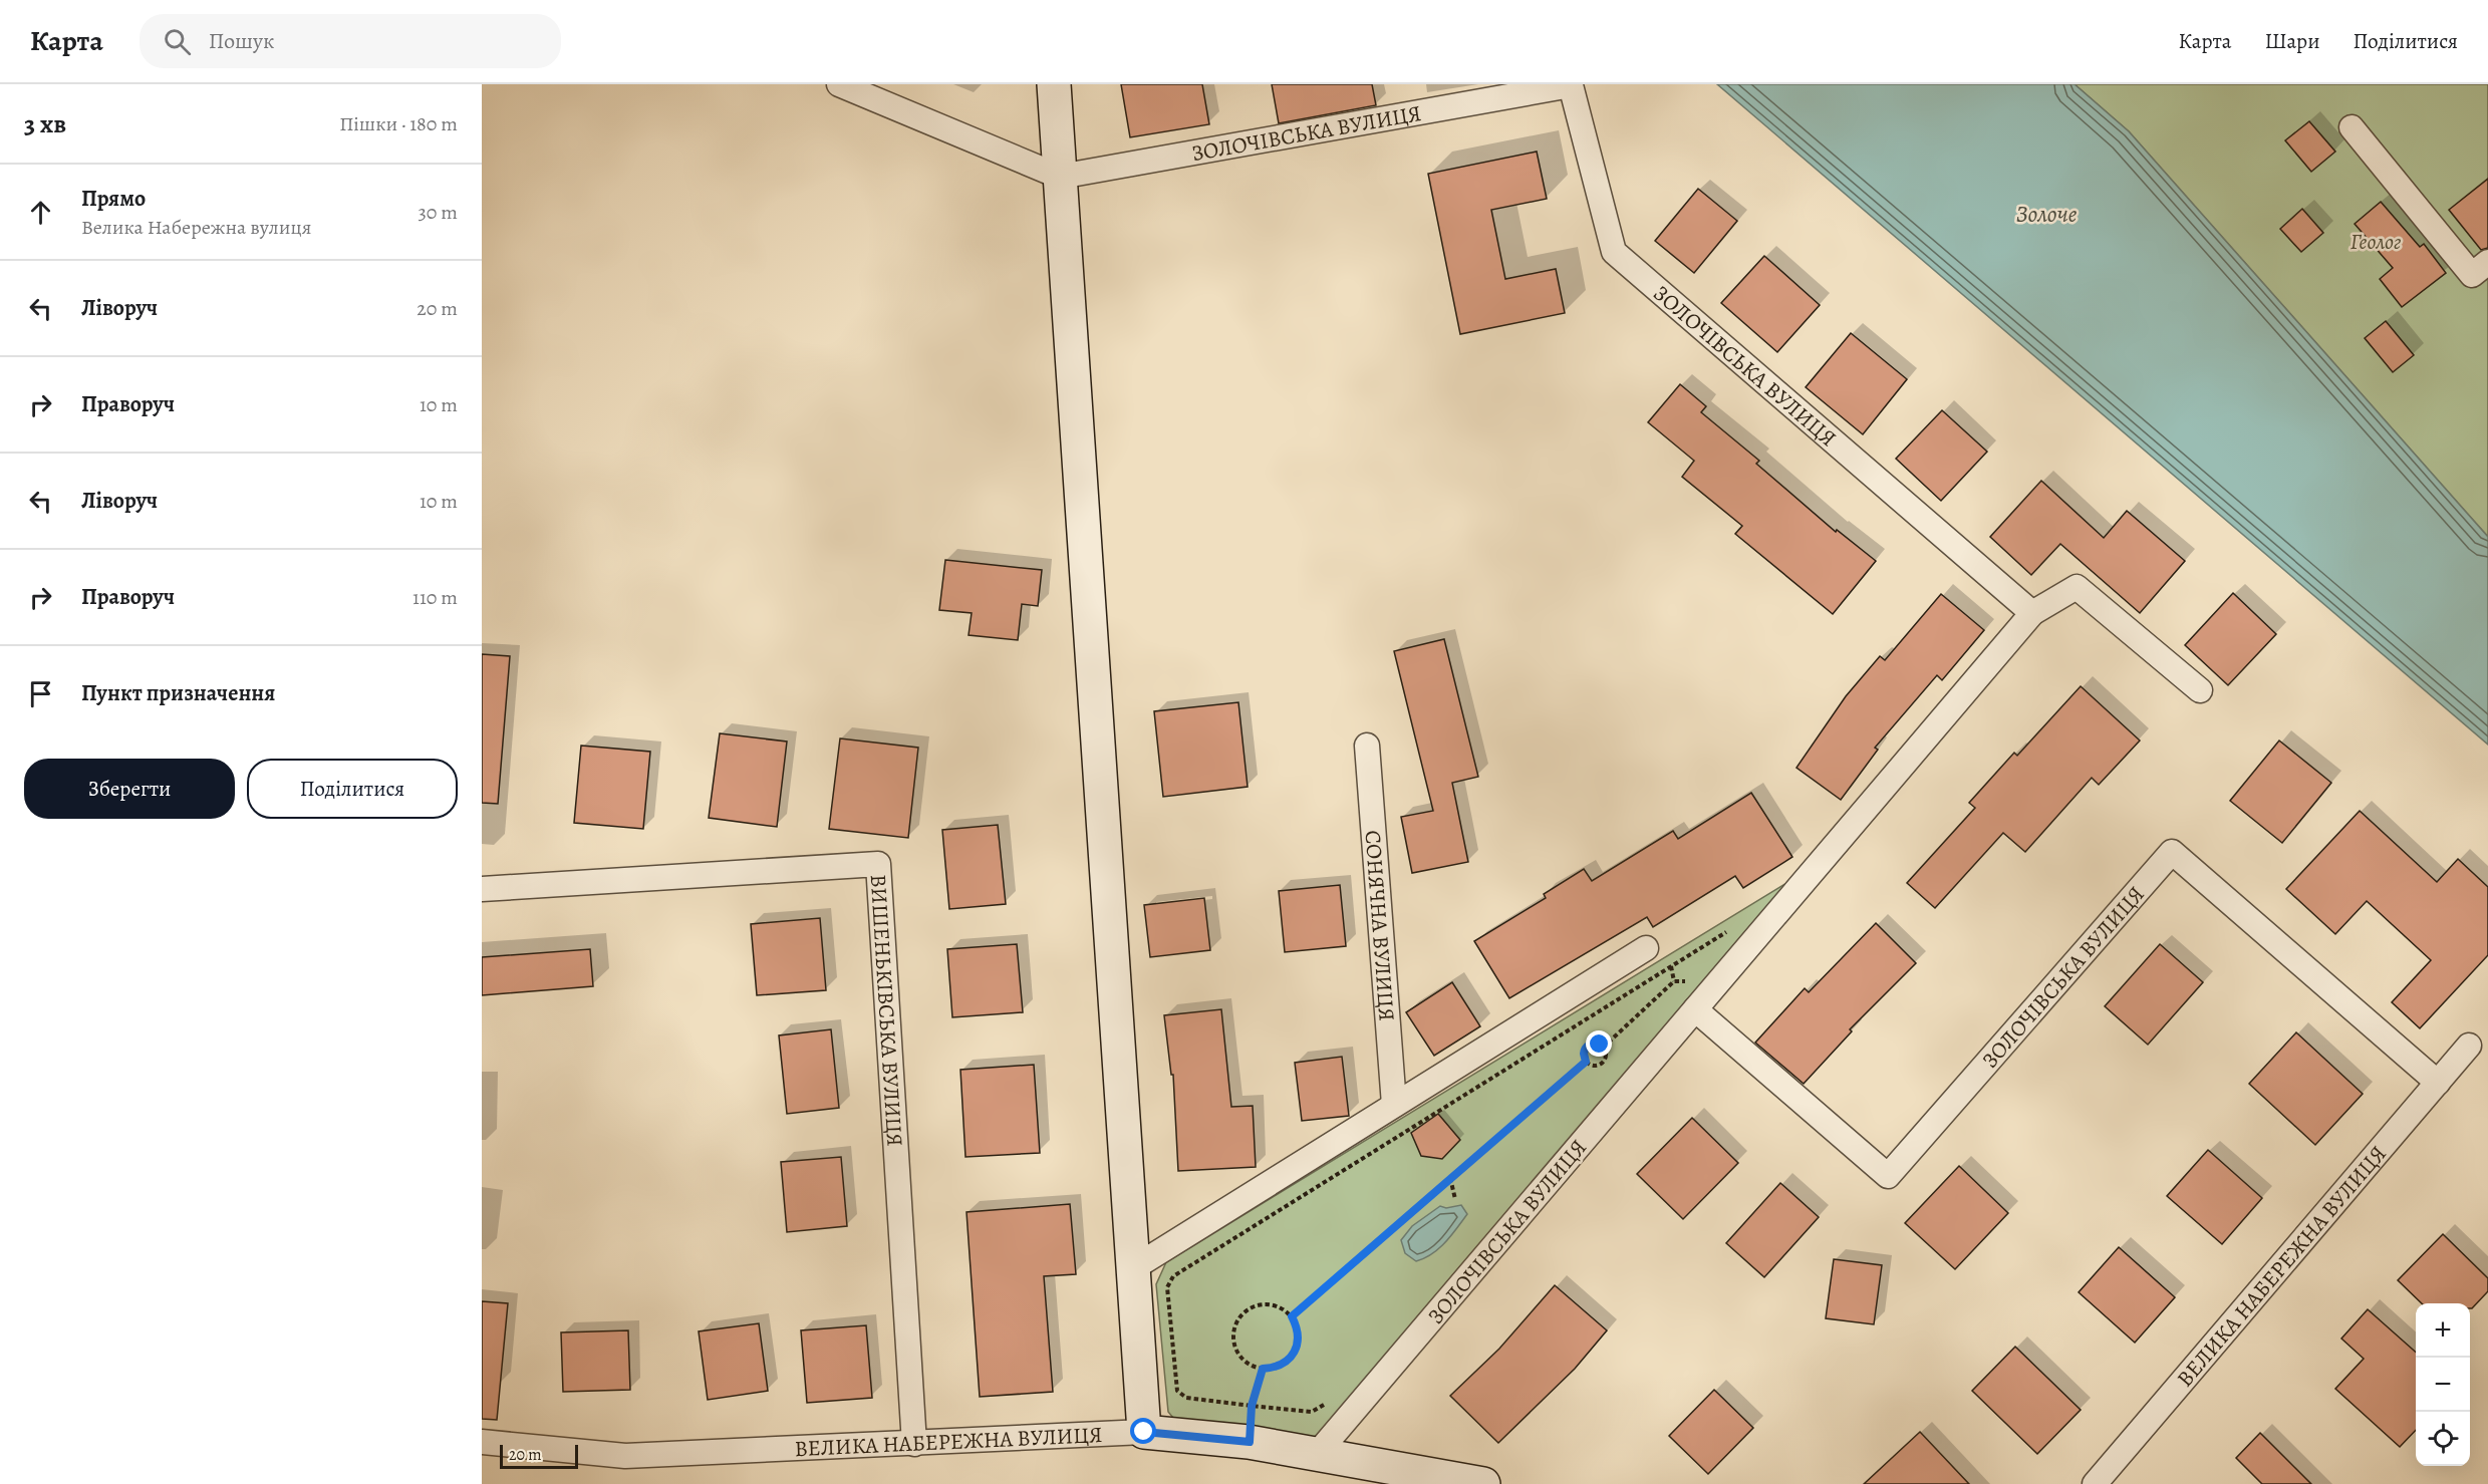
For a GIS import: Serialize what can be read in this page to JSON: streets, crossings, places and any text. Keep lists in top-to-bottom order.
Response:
{
  "streets": {
    "street": [
      "ЗОЛОЧІВСЬКА ВУЛИЦЯ",
      "СОНЯЧНА ВУЛИЦЯ",
      "ВИШЕНЬКІВСЬКА ВУЛИЦЯ",
      "ВЕЛИКА НАБЕРЕЖНА ВУЛИЦЯ"
    ]
  },
  "crossings": [
    ["ЗОЛОЧІВСЬКА ВУЛИЦЯ", "ВЕЛИКА НАБЕРЕЖНА ВУЛИЦЯ"],
    ["ВИШЕНЬКІВСЬКА ВУЛИЦЯ", "ВЕЛИКА НАБЕРЕЖНА ВУЛИЦЯ"]
  ],
  "water": ["Золоче"],
  "parks": ["Геолог"],
  "scale_bar": "20 m",
  "page": {
    "header": "Карта",
    "search": "Пошук",
    "nav": ["Карта", "Шари", "Поділитися"],
    "heading": ["3 хв", "Пішки · 180 m"],
    "list": [
      ["Прямо", "Велика Набережна вулиця", "30 m"],
      ["Ліворуч", "20 m"],
      ["Праворуч", "10 m"],
      ["Ліворуч", "10 m"],
      ["Праворуч", "110 m"],
      "Пункт призначення"
    ],
    "buttons": ["Зберегти", "Поділитися"],
    "map_buttons": ["+", "−"],
    "scale": "20 m"
  }
}
